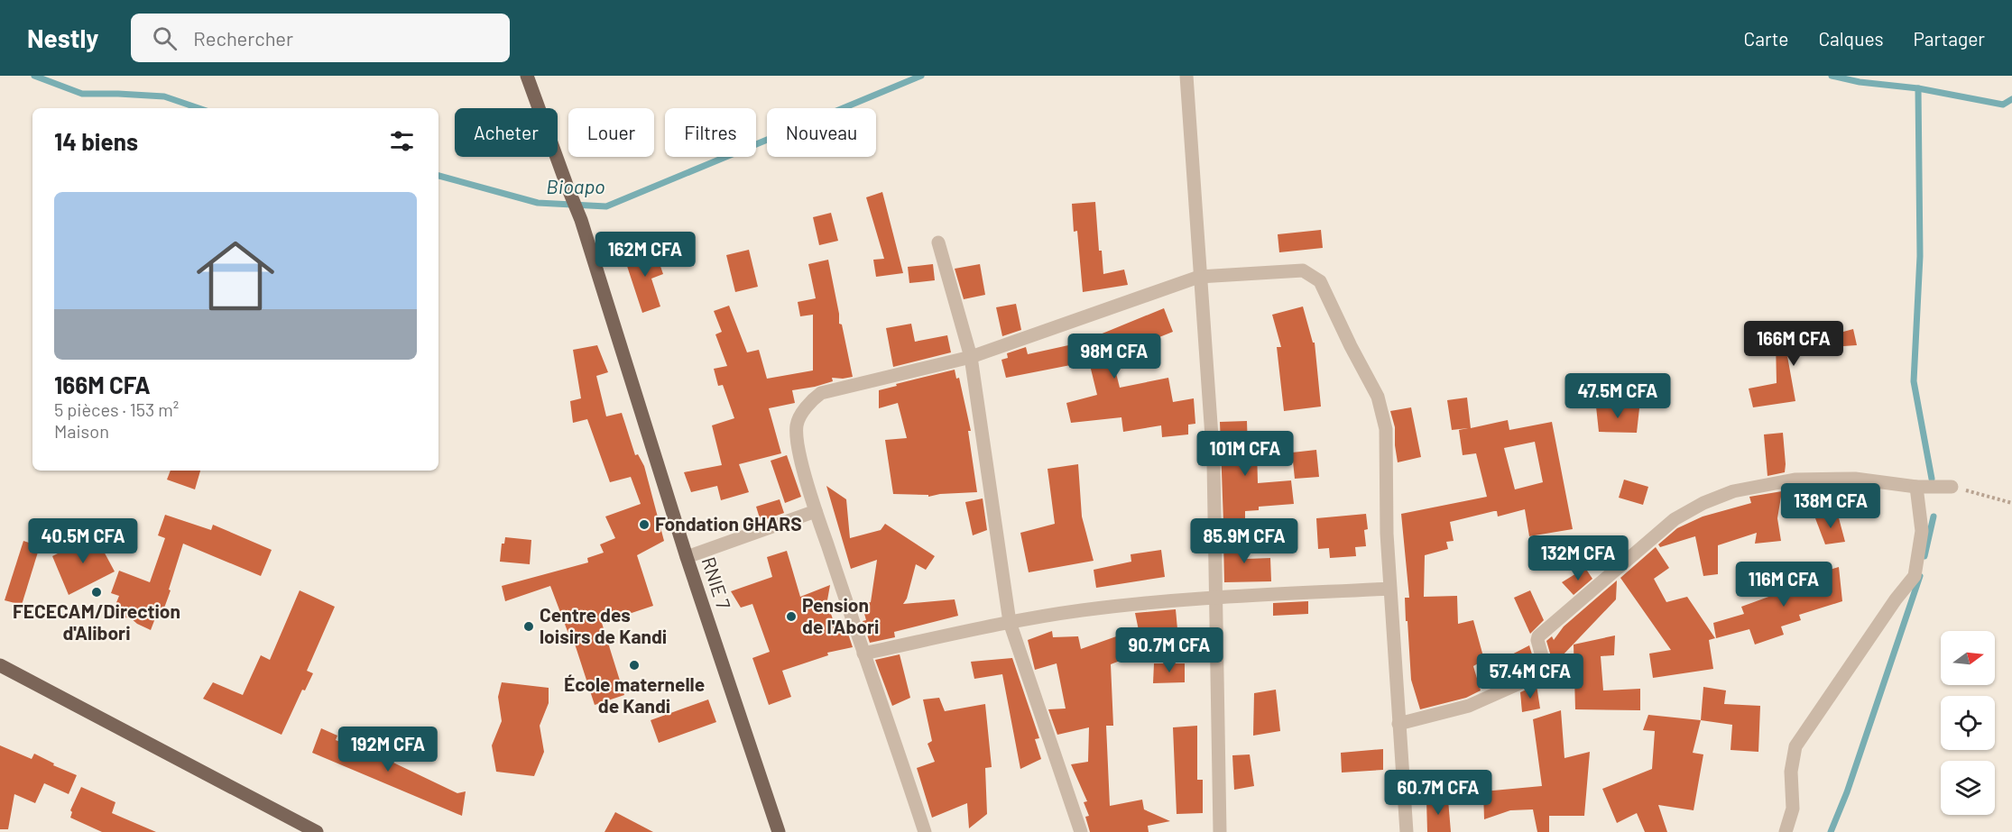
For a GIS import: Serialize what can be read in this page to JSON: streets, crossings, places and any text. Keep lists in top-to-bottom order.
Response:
{
  "streets": {
    "main road": ["RNIE 7"]
  },
  "water": ["Bioapo"],
  "places": [
    "Fondation GHARS",
    "FECECAM/Direction d'Alibori",
    "Pension de l'Abori",
    "Centre des loisirs de Kandi",
    "École maternelle de Kandi"
  ],
  "north": "right",
  "page": {
    "header": "Nestly",
    "search": "Rechercher",
    "nav": ["Carte", "Calques", "Partager"],
    "chip": [
      "Acheter",
      "Louer",
      "Filtres",
      "Nouveau"
    ],
    "heading": "14 biens",
    "list": [
      {
        "name": "166M CFA",
        "note": "5 pièces · 153 m² · Maison"
      }
    ],
    "price": [
      "162M CFA",
      "166M CFA",
      "98M CFA",
      "47.5M CFA",
      "101M CFA",
      "138M CFA",
      "40.5M CFA",
      "85.9M CFA",
      "132M CFA",
      "116M CFA",
      "90.7M CFA",
      "57.4M CFA",
      "192M CFA",
      "60.7M CFA"
    ]
  }
}
